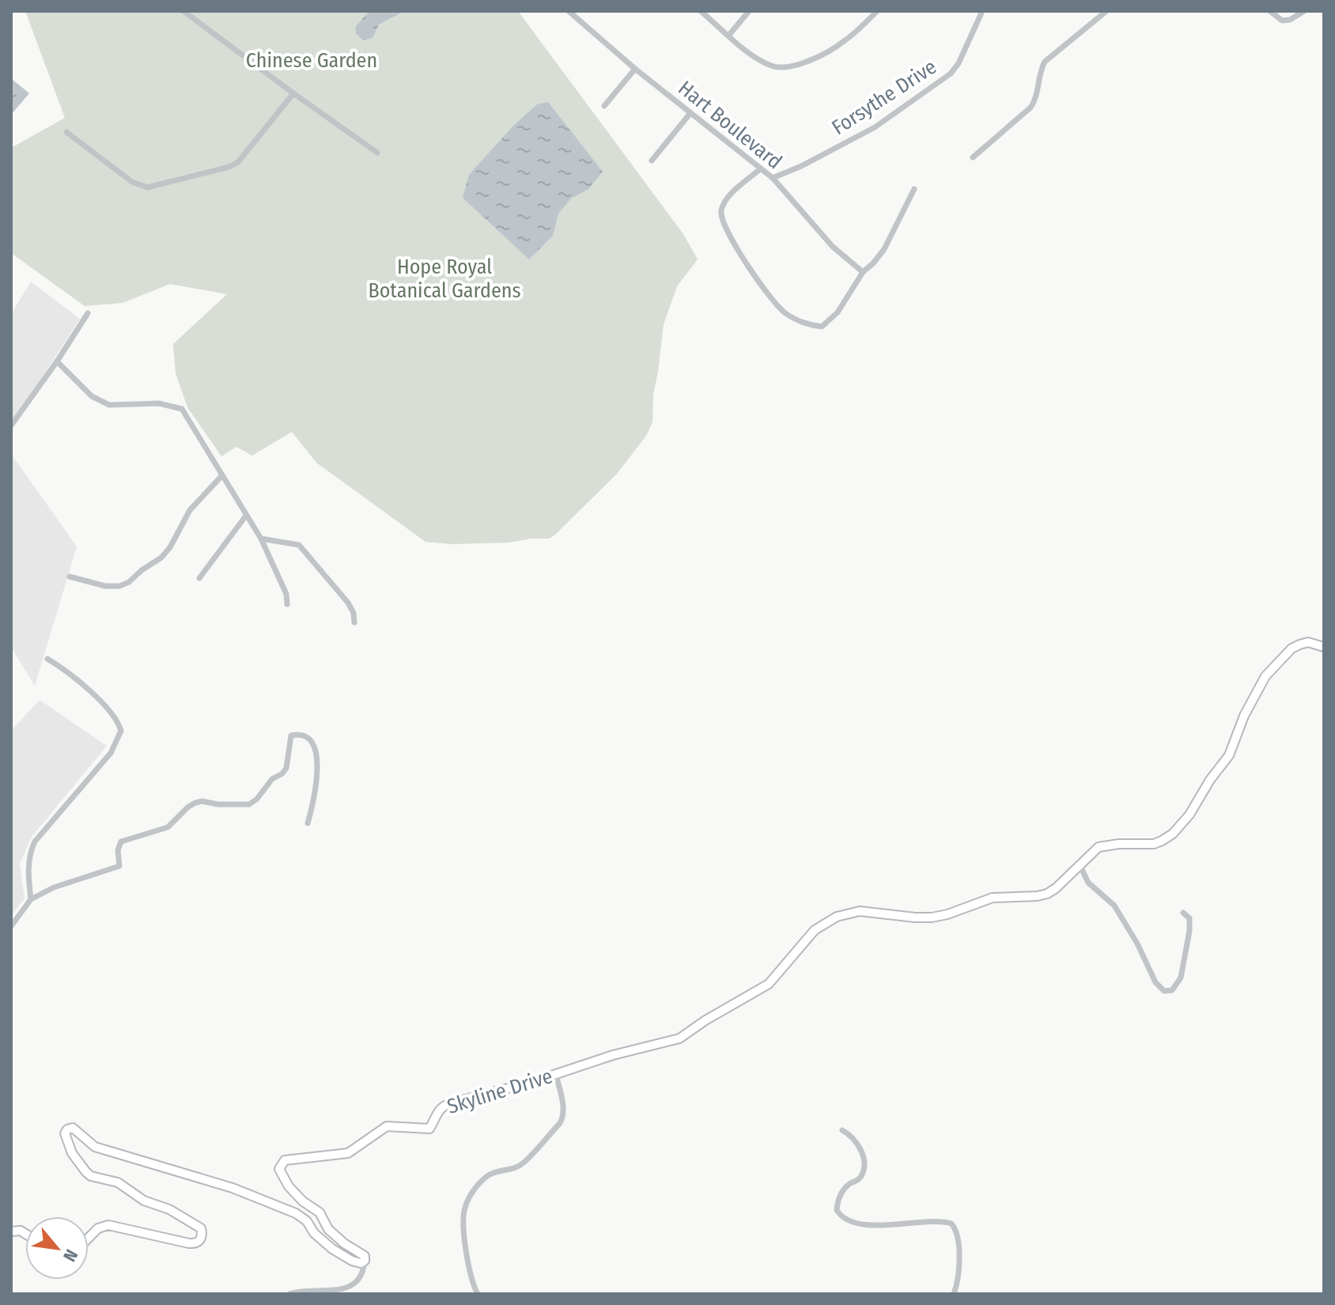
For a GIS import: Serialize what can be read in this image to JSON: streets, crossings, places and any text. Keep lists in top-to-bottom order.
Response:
{
  "streets": {
    "street": ["Forsythe Drive", "Hart Boulevard", "Skyline Drive"]
  },
  "crossings": [
    ["Forsythe Drive", "Hart Boulevard"]
  ],
  "parks": ["Chinese Garden", "Hope Royal Botanical Gardens"],
  "north": "bottom right"
}
